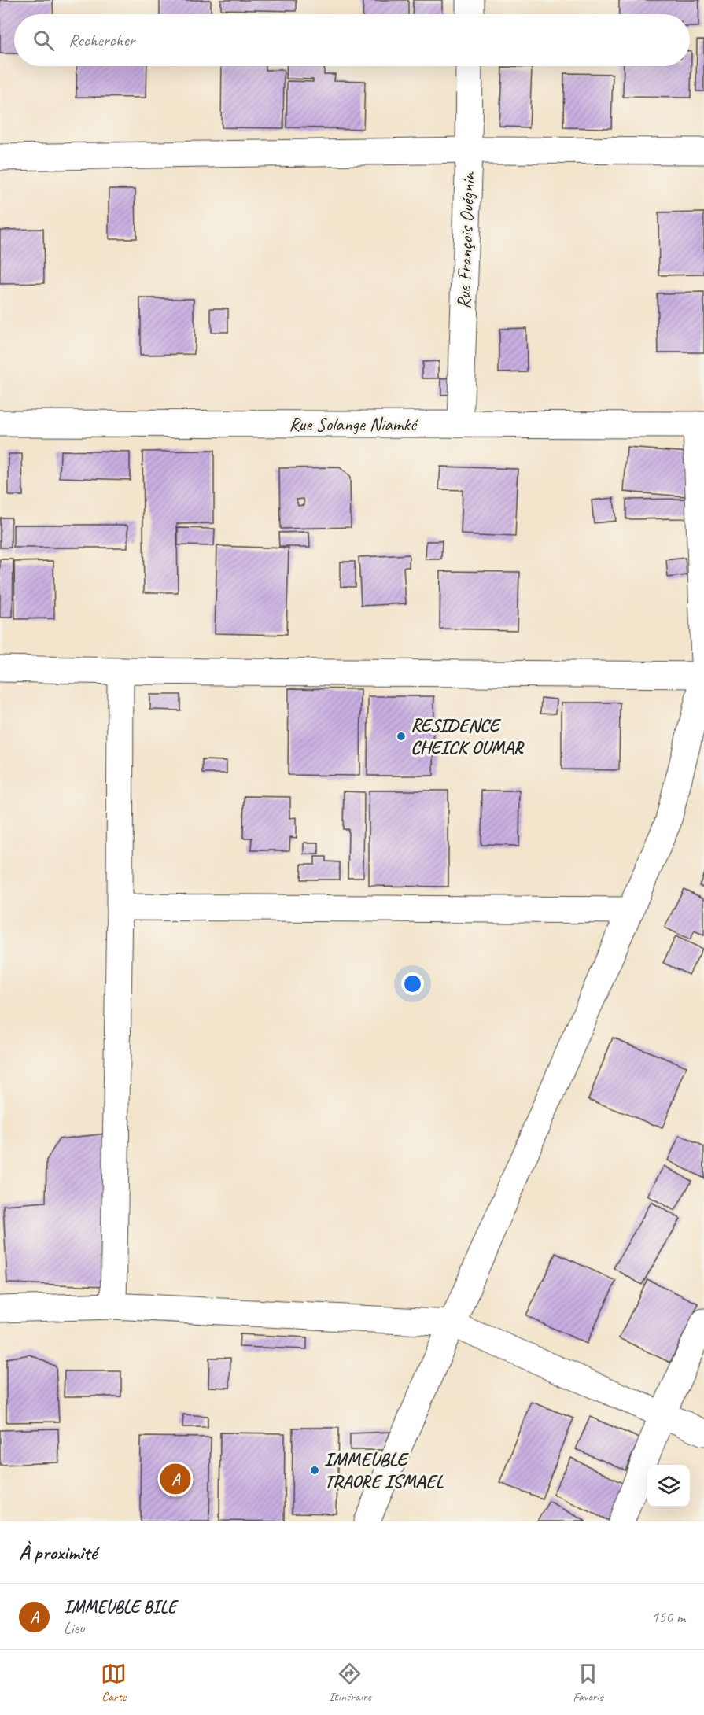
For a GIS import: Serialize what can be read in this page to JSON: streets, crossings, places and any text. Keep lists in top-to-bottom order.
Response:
{
  "streets": {
    "street": ["Rue François Ouégnin", "Rue Solange Niamké"]
  },
  "crossings": [
    ["Rue François Ouégnin", "Rue Solange Niamké"]
  ],
  "places": ["RESIDENCE CHEICK OUMAR", "IMMEUBLE TRAORE ISMAEL"],
  "page": {
    "search": "Rechercher",
    "pins": "A",
    "heading": "À proximité",
    "list": [
      {
        "mark": "A",
        "name": "IMMEUBLE BILE",
        "note": "Lieu",
        "value": "150 m"
      }
    ],
    "nav": ["Carte", "Itinéraire", "Favoris"]
  }
}
